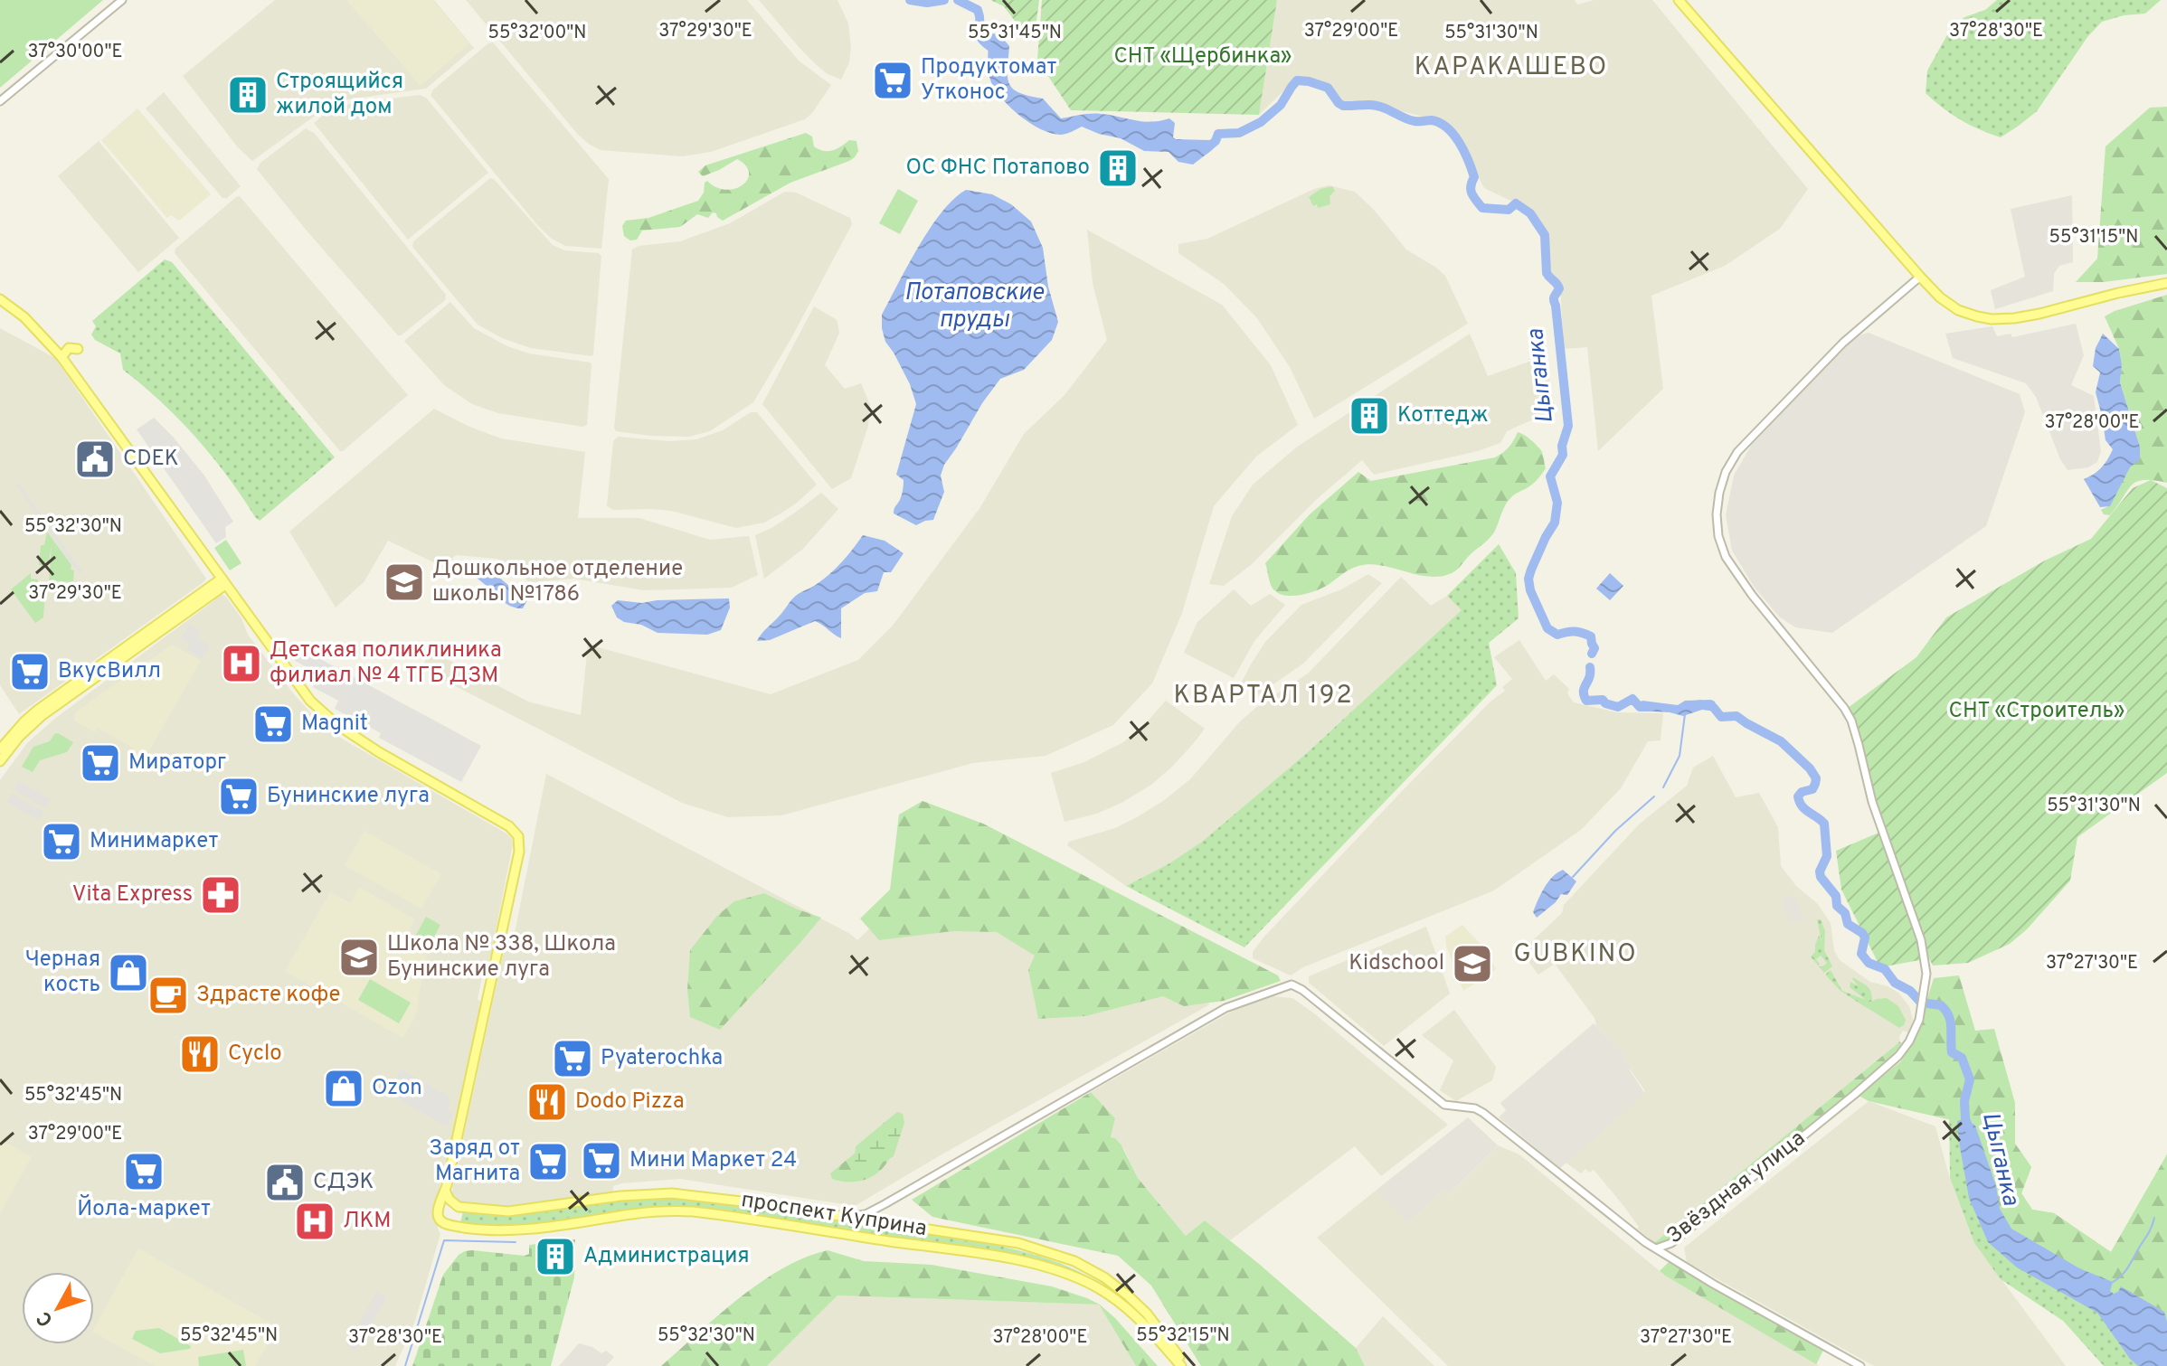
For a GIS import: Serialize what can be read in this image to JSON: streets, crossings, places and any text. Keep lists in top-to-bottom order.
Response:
{
  "streets": {
    "main road": ["проспект Куприна"],
    "street": ["Звёздная улица"]
  },
  "districts": ["КАРАКАШЕВО", "КВАРТАЛ 192", "GUBKINO"],
  "water": ["Потаповские пруды", "Цыганка"],
  "parks": ["СНТ «Щербинка»", "СНТ «Строитель»"],
  "places": {
    "supermarket": [
      "Продуктомат Утконос",
      "ВкусВилл",
      "Magnit",
      "Мираторг",
      "Бунинские луга",
      "Минимаркет",
      "Pyaterochka",
      "Мини Маркет 24",
      "Заряд от Магнита",
      "Йола-маркет"
    ],
    "building": [
      "Строящийся жилой дом",
      "ОС ФНС Потапово",
      "Коттедж",
      "Администрация"
    ],
    "public building": ["CDEK", "СДЭК"],
    "school or university": ["Дошкольное отделение школы №1786", "Школа № 338, Школа Бунинские луга", "Kidschool"],
    "hospital": ["Детская поликлиника филиал № 4 ТГБ ДЗМ", "ЛКМ"],
    "pharmacy": ["Vita Express"],
    "shop": ["Черная кость", "Ozon"],
    "cafe": ["Здрасте кофе"],
    "restaurant": ["Cyclo", "Dodo Pizza"]
  },
  "north": "bottom left",
  "coordinates": [
    "37°29'30\"E",
    "37°29'00\"E",
    "37°28'30\"E",
    "55°32'00\"N",
    "55°31'45\"N",
    "55°31'30\"N",
    "37°30'00\"E",
    "55°31'15\"N",
    "37°28'00\"E",
    "55°32'30\"N",
    "37°27'30\"E",
    "55°32'45\"N",
    "55°32'15\"N"
  ]
}
